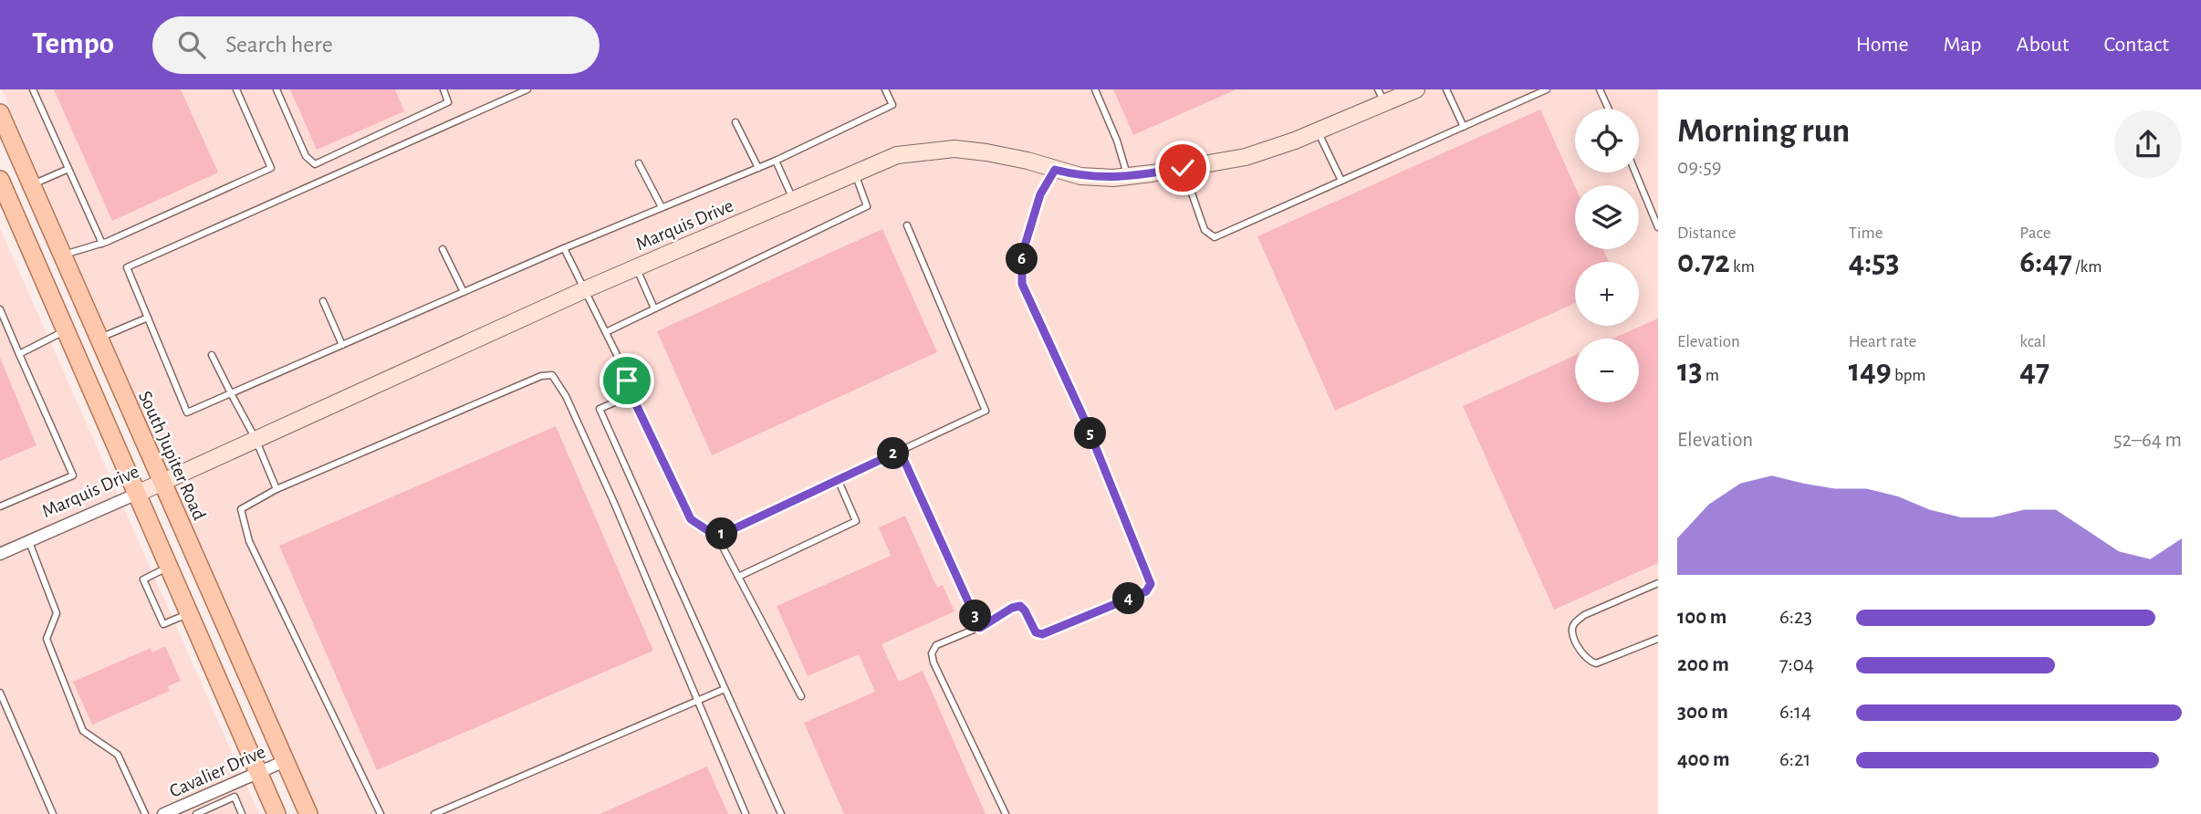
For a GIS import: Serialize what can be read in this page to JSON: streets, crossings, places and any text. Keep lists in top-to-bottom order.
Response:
{
  "streets": {
    "main road": ["South Jupiter Road"],
    "street": ["Marquis Drive", "Cavalier Drive"]
  },
  "crossings": [
    ["Marquis Drive", "South Jupiter Road"],
    ["South Jupiter Road", "Cavalier Drive"]
  ],
  "page": {
    "header": "Tempo",
    "search": "Search here",
    "nav": [
      "Home",
      "Map",
      "About",
      "Contact"
    ],
    "heading": ["Morning run", "09:59"],
    "map_buttons": ["+", "−"],
    "stats": [
      ["Distance", "0.72 km"],
      ["Time", "4:53"],
      ["Pace", "6:47 /km"],
      ["Elevation", "13 m"],
      ["Heart rate", "149 bpm"],
      ["kcal", "47"]
    ],
    "pins": [
      "6",
      "5",
      "2",
      "1",
      "4",
      "3"
    ],
    "chart": ["Elevation", "52–64 m"],
    "list": [
      {
        "name": "100 m",
        "note": "6:23"
      },
      {
        "name": "200 m",
        "note": "7:04"
      },
      {
        "name": "300 m",
        "note": "6:14"
      },
      {
        "name": "400 m",
        "note": "6:21"
      }
    ]
  }
}
